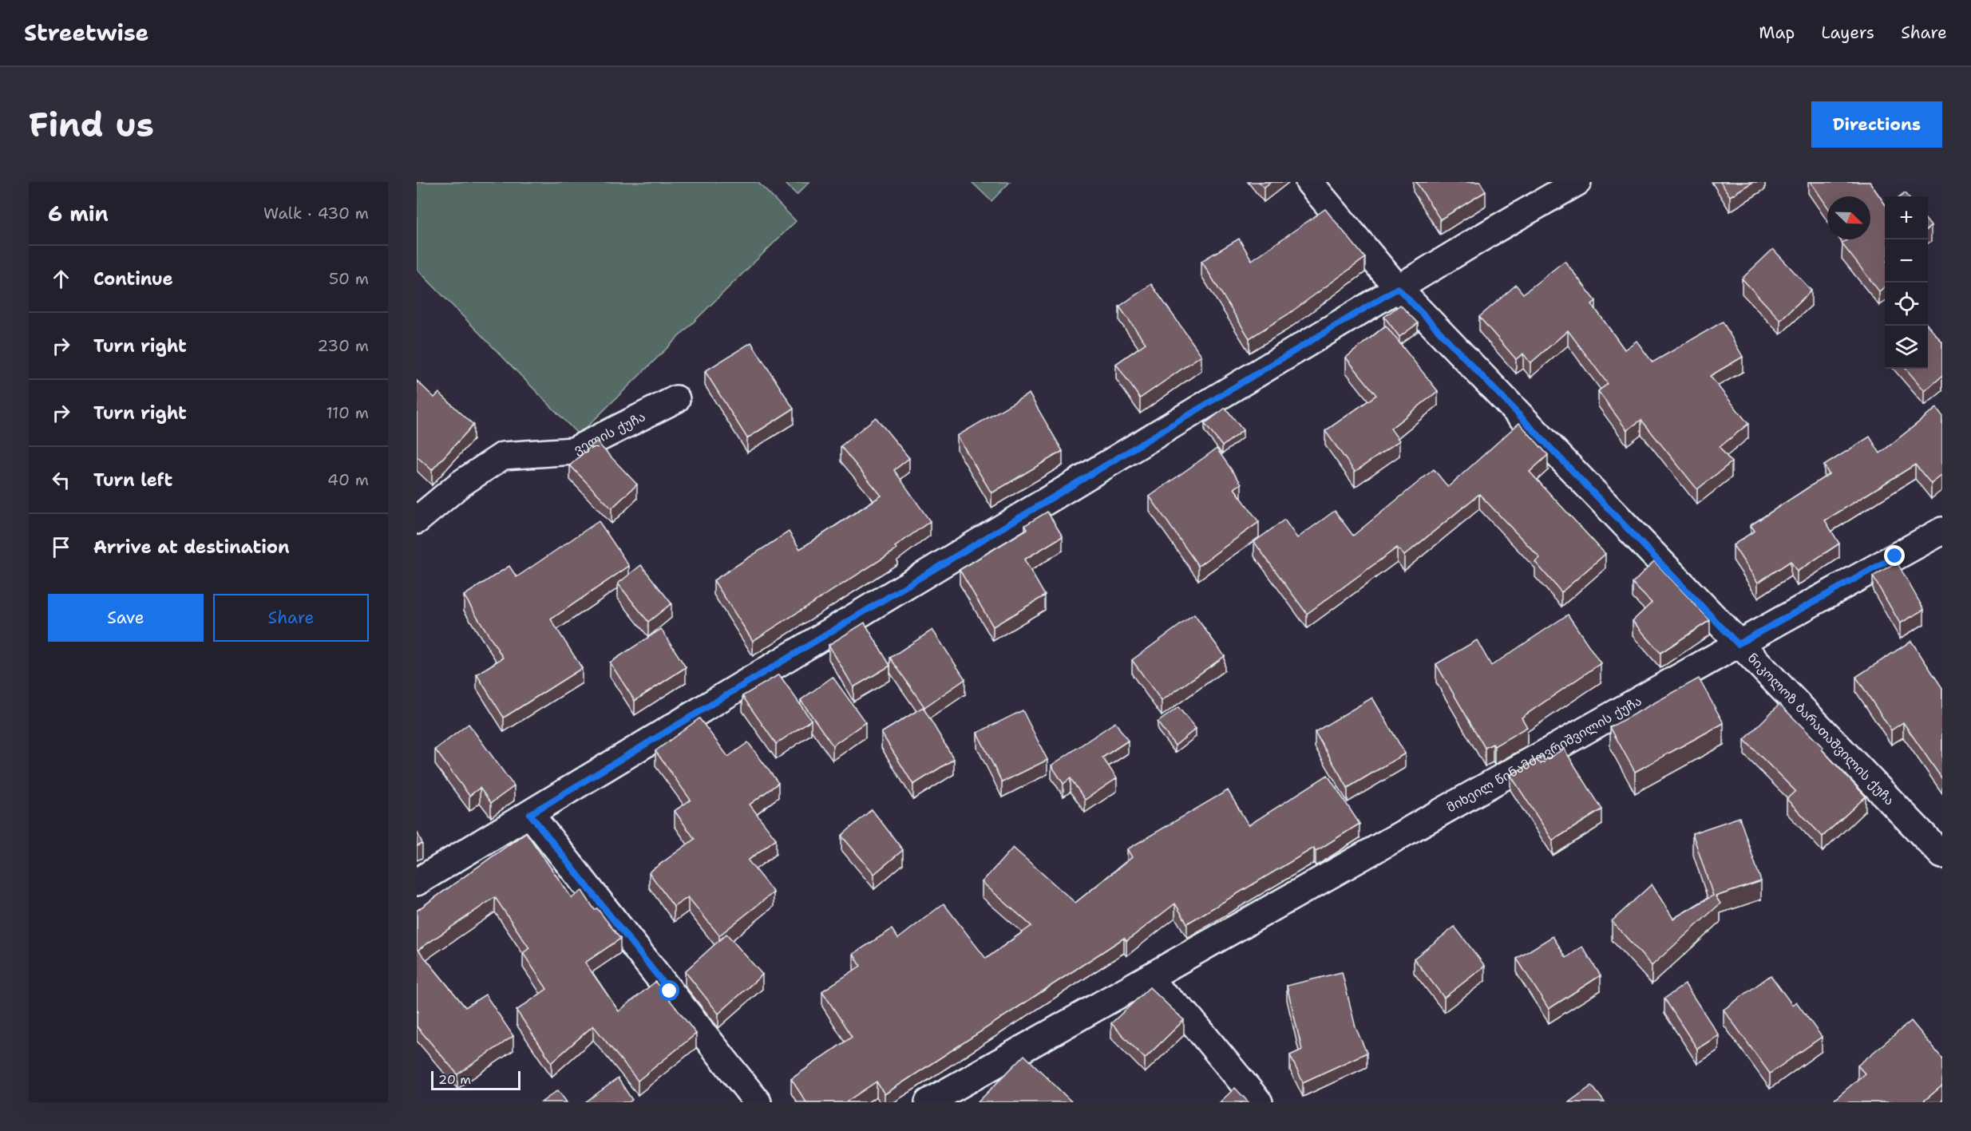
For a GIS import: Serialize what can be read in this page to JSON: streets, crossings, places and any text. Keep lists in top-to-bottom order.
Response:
{
  "streets": {
    "street": ["ველის ქუჩა", "ნიკოლოზ ბარათაშვილის ქუჩა", "მიხეილ წინამძღვრიშვილის ქუჩა"]
  },
  "crossings": [
    ["ნიკოლოზ ბარათაშვილის ქუჩა", "მიხეილ წინამძღვრიშვილის ქუჩა"]
  ],
  "scale_bar": "20 m",
  "north": "bottom right",
  "page": {
    "header": "Streetwise",
    "nav": ["Map", "Layers", "Share"],
    "buttons": [
      "Directions",
      ["Save", "Share"]
    ],
    "title": "Find us",
    "heading": ["6 min", "Walk · 430 m"],
    "map_buttons": ["+", "−"],
    "list": [
      ["Continue", "50 m"],
      ["Turn right", "230 m"],
      ["Turn right", "110 m"],
      ["Turn left", "40 m"],
      "Arrive at destination"
    ],
    "scale": "20 m"
  }
}
